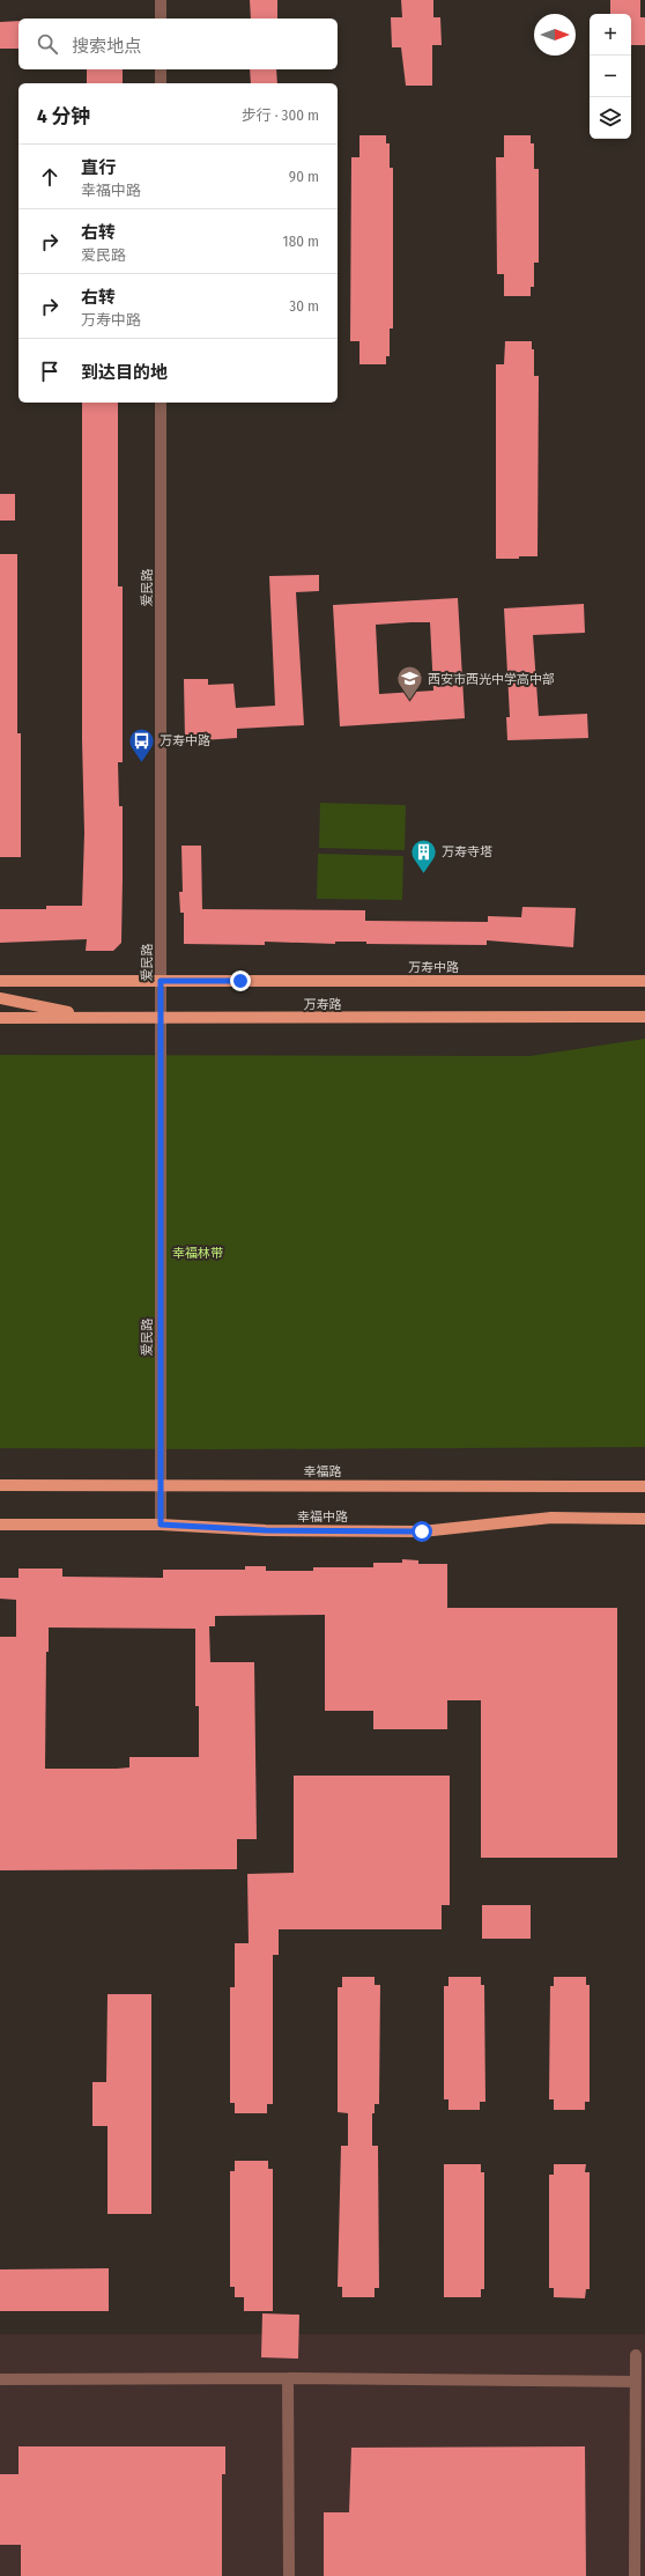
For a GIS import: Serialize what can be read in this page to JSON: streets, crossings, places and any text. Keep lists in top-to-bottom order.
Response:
{
  "streets": {
    "main road": [
      "万寿中路",
      "万寿路",
      "幸福路",
      "幸福中路"
    ],
    "street": ["爱民路"]
  },
  "crossings": [
    ["爱民路", "万寿中路"],
    ["爱民路", "万寿路"],
    ["爱民路", "幸福路"],
    ["爱民路", "幸福中路"]
  ],
  "parks": ["幸福林带"],
  "places": {
    "school or university": ["西安市西光中学高中部"],
    "bus stop": ["万寿中路"],
    "building": ["万寿寺塔"]
  },
  "north": "right",
  "page": {
    "map_buttons": ["+", "−"],
    "search": "搜索地点",
    "heading": ["4 分钟", "步行 · 300 m"],
    "list": [
      ["直行", "幸福中路", "90 m"],
      ["右转", "爱民路", "180 m"],
      ["右转", "万寿中路", "30 m"],
      "到达目的地"
    ]
  }
}
